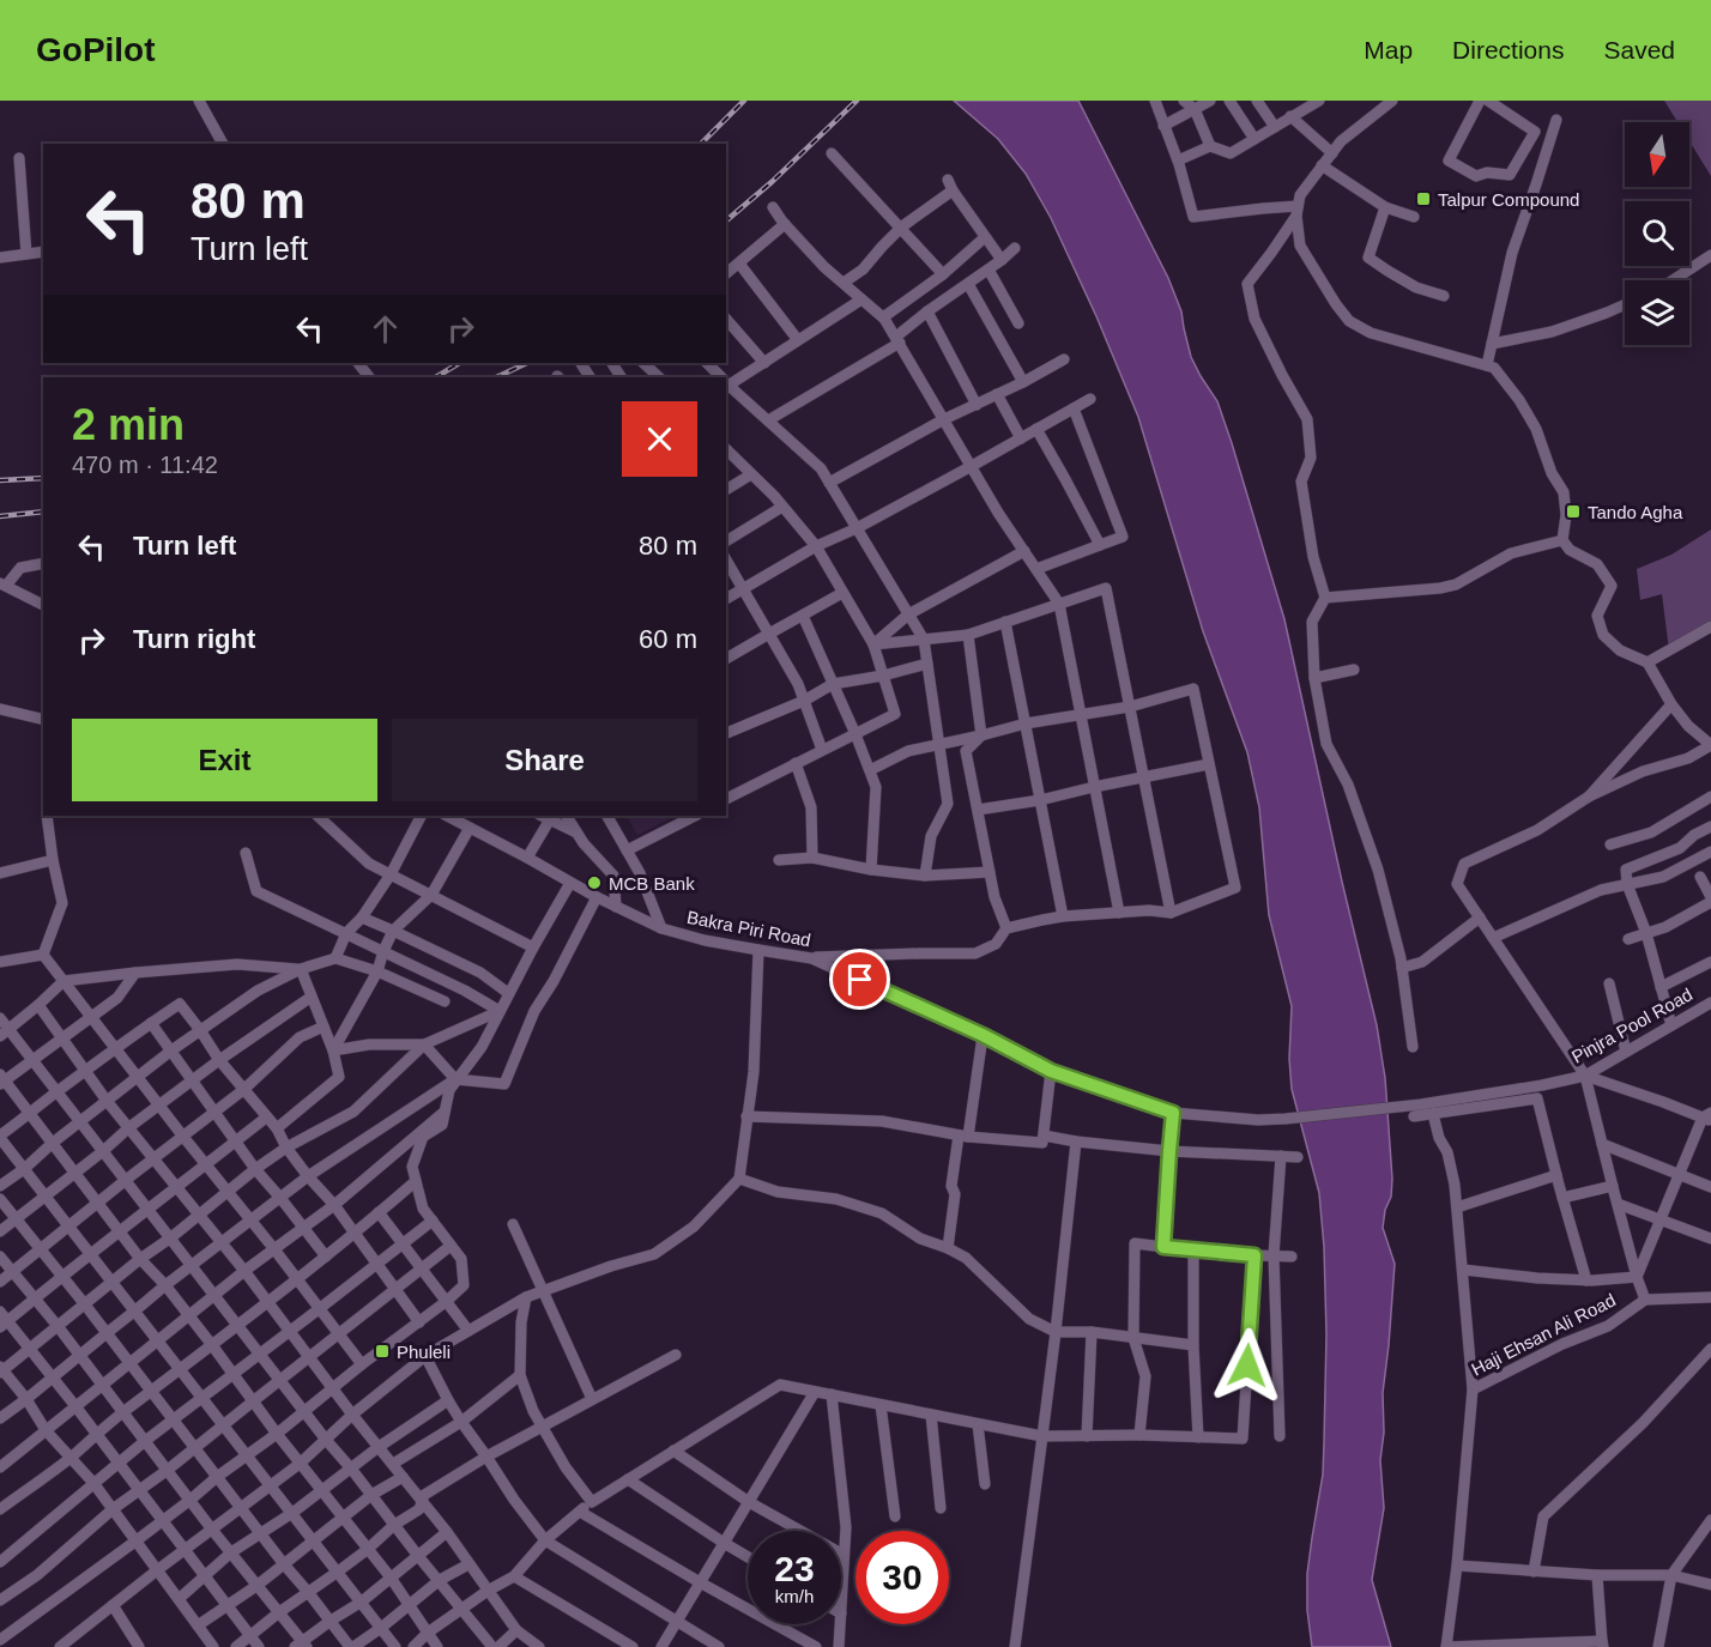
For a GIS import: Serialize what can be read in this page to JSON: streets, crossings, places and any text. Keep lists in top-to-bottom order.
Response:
{
  "streets": {
    "street": ["Bakra Piri Road", "Pinjra Pool Road", "Haji Ehsan Ali Road"]
  },
  "crossings": [
    ["Bakra Piri Road", "Pinjra Pool Road"]
  ],
  "places": {
    "transit": ["Talpur Compound", "Tando Agha", "Phuleli"],
    "other": ["MCB Bank"]
  },
  "north": "bottom",
  "page": {
    "header": "GoPilot",
    "nav": ["Map", "Directions", "Saved"],
    "turn": ["80 m", "Turn left"],
    "heading": ["2 min", "470 m · 11:42"],
    "list": [
      {
        "name": "Turn left",
        "value": "80 m"
      },
      {
        "name": "Turn right",
        "value": "60 m"
      }
    ],
    "buttons": ["Exit", "Share"],
    "speed": "23 km/h",
    "limit": "30"
  }
}
